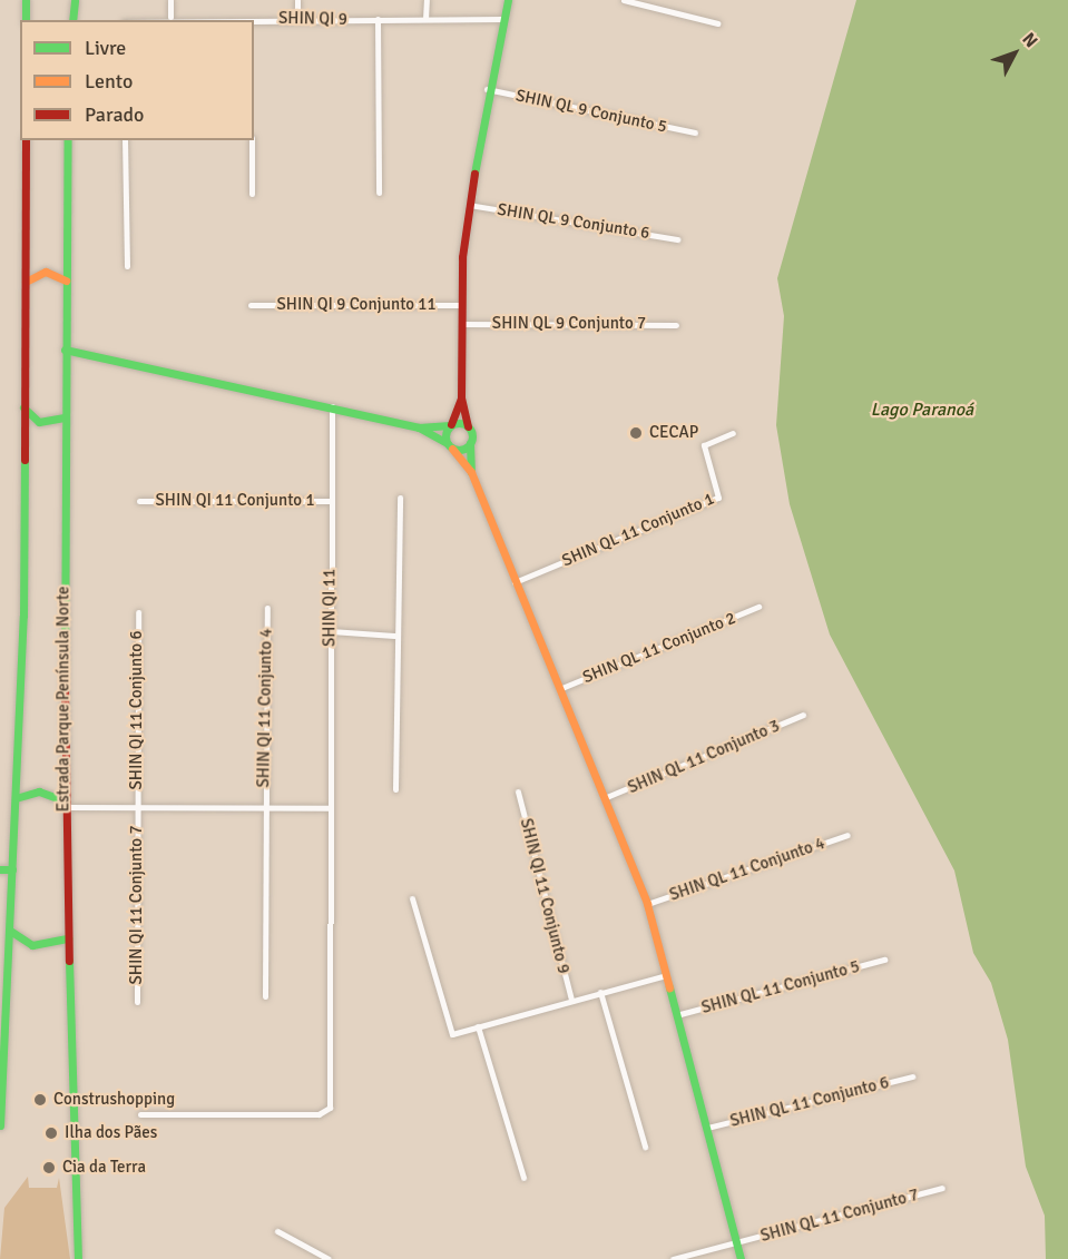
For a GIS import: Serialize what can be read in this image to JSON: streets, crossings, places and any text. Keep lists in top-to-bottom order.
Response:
{
  "streets": {
    "main road": ["Estrada Parque Península Norte"],
    "street": [
      "SHIN QI 9",
      "SHIN QL 9 Conjunto 5",
      "SHIN QL 9 Conjunto 6",
      "SHIN QI 9 Conjunto 11",
      "SHIN QL 9 Conjunto 7",
      "SHIN QI 11 Conjunto 1",
      "SHIN QL 11 Conjunto 1",
      "SHIN QI 11",
      "SHIN QL 11 Conjunto 2",
      "SHIN QI 11 Conjunto 4",
      "SHIN QI 11 Conjunto 6",
      "SHIN QL 11 Conjunto 3",
      "SHIN QL 11 Conjunto 4",
      "SHIN QI 11 Conjunto 9",
      "SHIN QI 11 Conjunto 7",
      "SHIN QL 11 Conjunto 5",
      "SHIN QL 11 Conjunto 6",
      "SHIN QL 11 Conjunto 7"
    ]
  },
  "crossings": [
    ["SHIN QI 11 Conjunto 1", "SHIN QI 11"],
    ["SHIN QI 11 Conjunto 6", "SHIN QI 11 Conjunto 7"]
  ],
  "water": ["Lago Paranoá"],
  "places": [
    "CECAP",
    "Construshopping",
    "Ilha dos Pães",
    "Cia da Terra"
  ],
  "legend": ["Livre", "Lento", "Parado"],
  "north": "top right"
}
